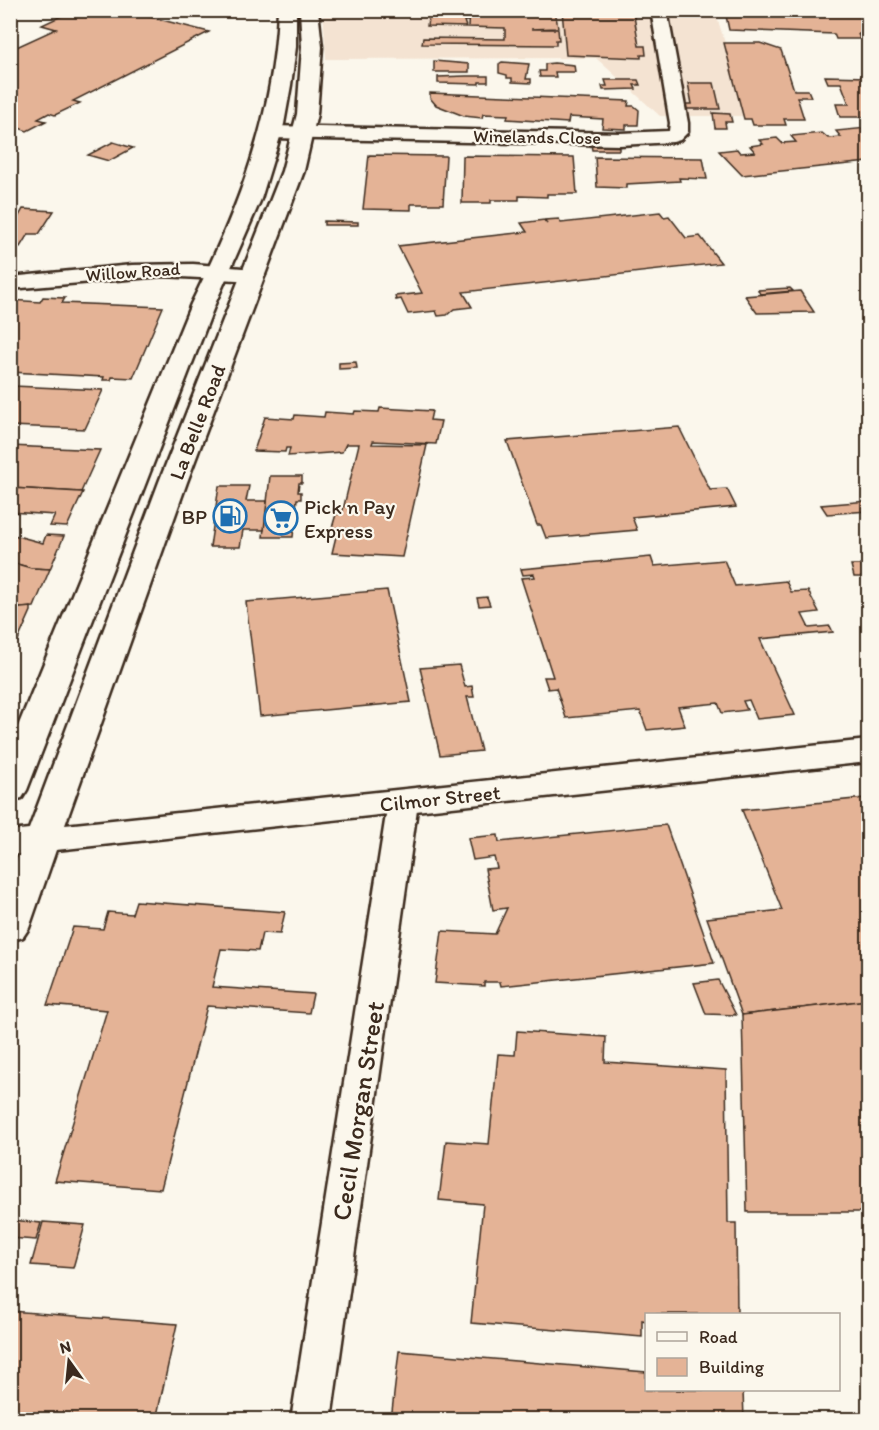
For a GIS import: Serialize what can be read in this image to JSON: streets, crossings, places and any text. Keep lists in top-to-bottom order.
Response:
{
  "streets": {
    "main road": ["La Belle Road", "Cilmor Street"],
    "street": ["Winelands Close", "Willow Road", "Cecil Morgan Street"]
  },
  "crossings": [
    ["Winelands Close", "La Belle Road"],
    ["Willow Road", "La Belle Road"],
    ["La Belle Road", "Cilmor Street"],
    ["Cilmor Street", "Cecil Morgan Street"]
  ],
  "places": {
    "fuel station": ["BP"],
    "supermarket": ["Pick n Pay Express"]
  },
  "legend": ["Road", "Building"],
  "north": "top"
}
